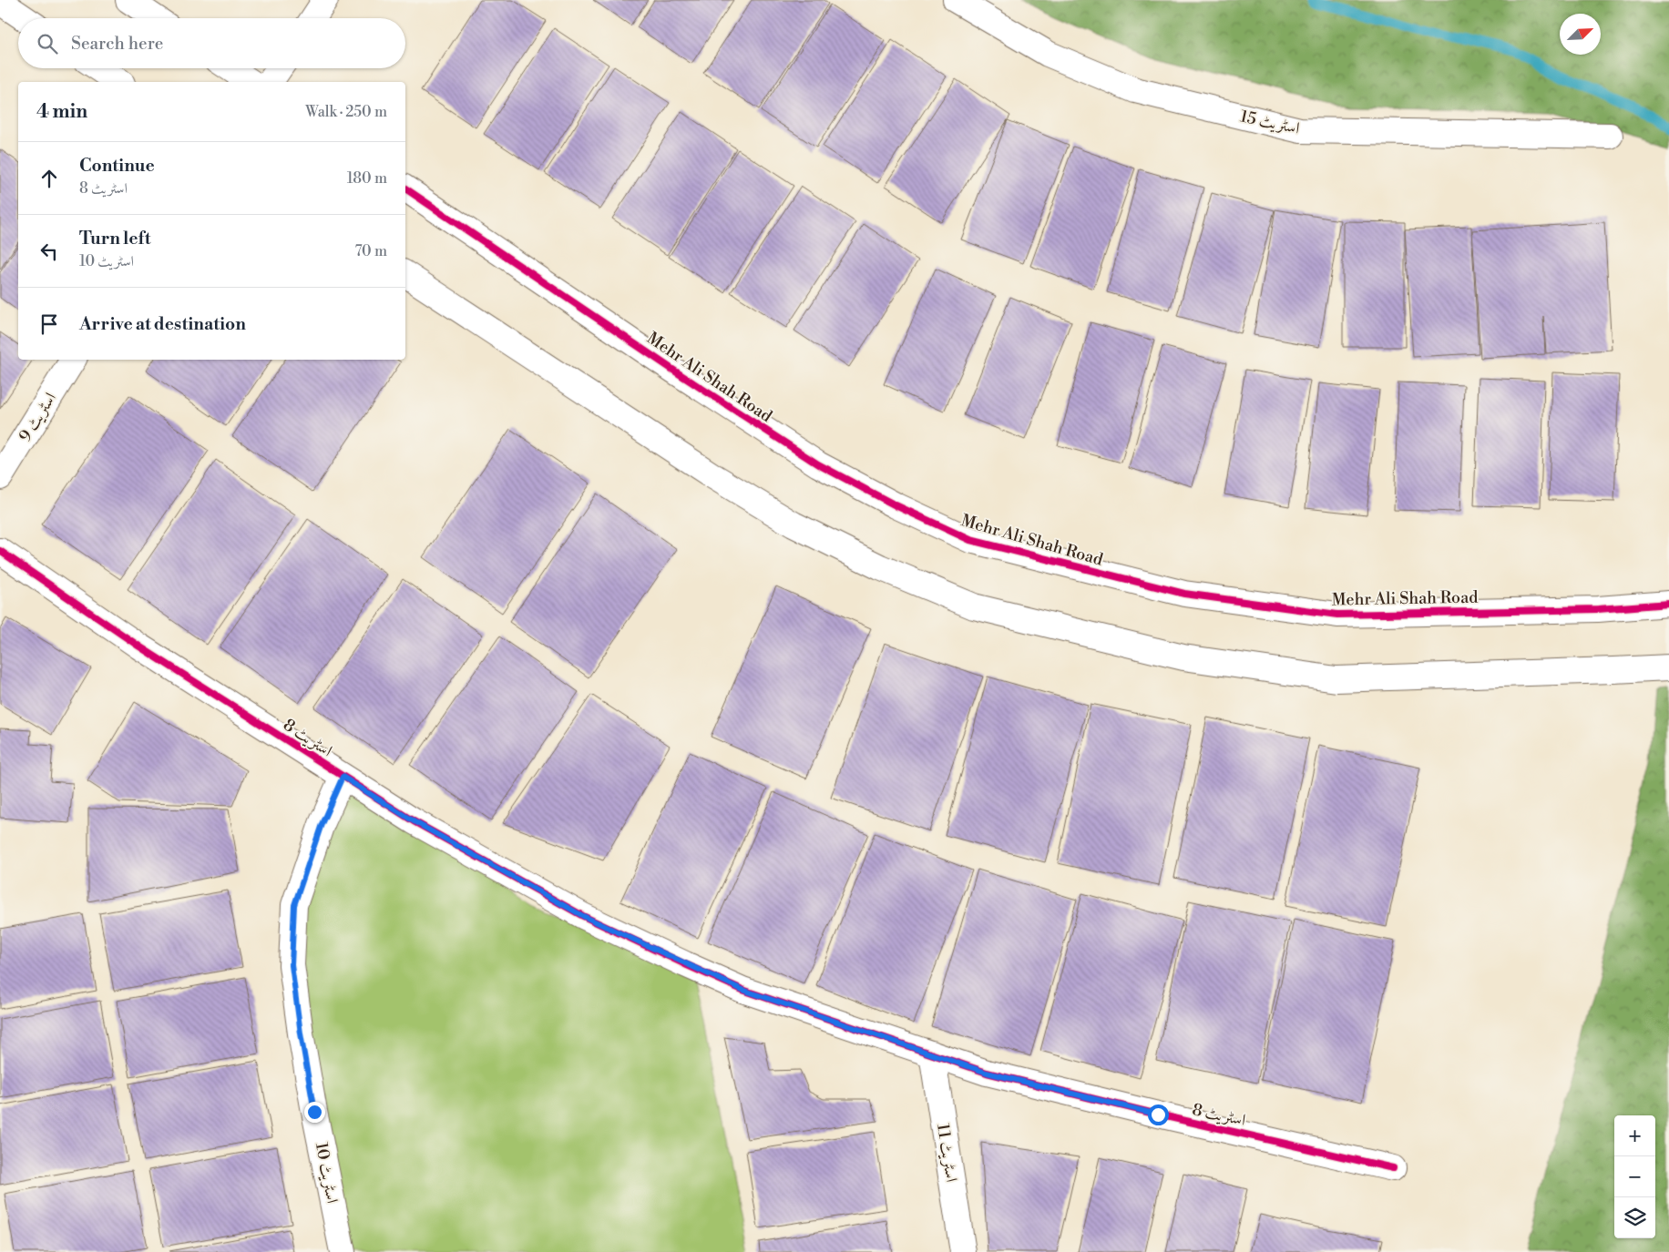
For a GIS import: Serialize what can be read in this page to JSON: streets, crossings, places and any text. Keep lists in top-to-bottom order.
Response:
{
  "streets": {
    "street": [
      "اسٹریٹ 15",
      "Mehr Ali Shah Road",
      "اسٹریٹ 9",
      "اسٹریٹ 8",
      "اسٹریٹ 11",
      "اسٹریٹ 10"
    ]
  },
  "crossings": [
    ["اسٹریٹ 8", "اسٹریٹ 11"],
    ["اسٹریٹ 8", "اسٹریٹ 10"]
  ],
  "north": "top right",
  "page": {
    "search": "Search here",
    "heading": ["4 min", "Walk · 250 m"],
    "list": [
      ["Continue", "اسٹریٹ 8", "180 m"],
      ["Turn left", "اسٹریٹ 10", "70 m"],
      "Arrive at destination"
    ],
    "map_buttons": ["+", "−"]
  }
}
